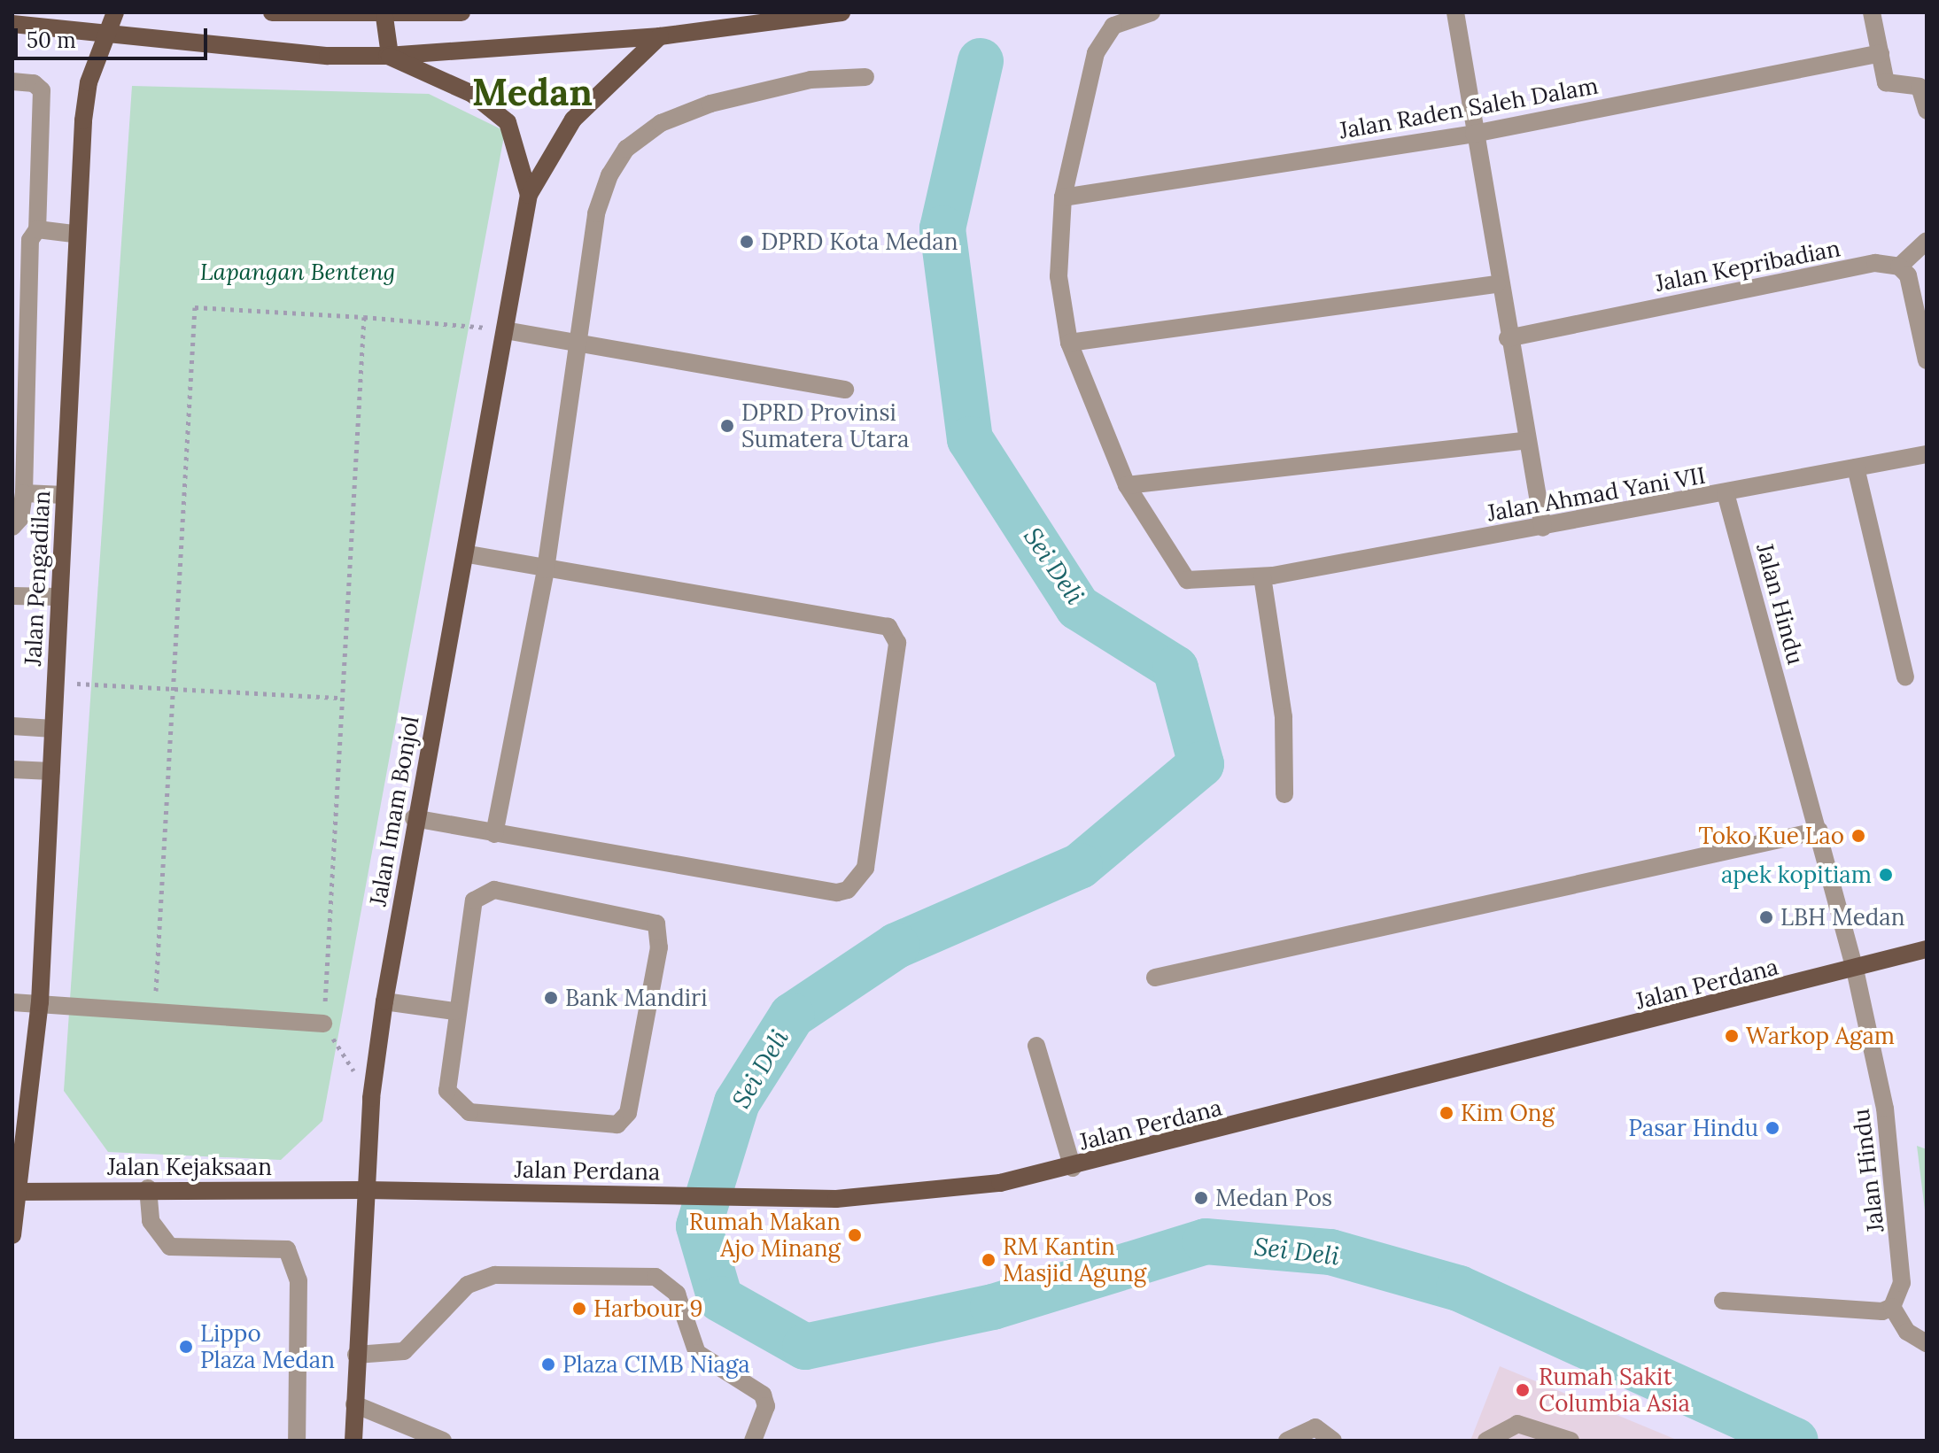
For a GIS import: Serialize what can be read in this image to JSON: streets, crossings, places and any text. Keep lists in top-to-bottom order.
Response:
{
  "streets": {
    "main road": [
      "Jalan Pengadilan",
      "Jalan Imam Bonjol",
      "Jalan Perdana",
      "Jalan Kejaksaan"
    ],
    "street": [
      "Jalan Raden Saleh Dalam",
      "Jalan Kepribadian",
      "Jalan Ahmad Yani VII",
      "Jalan Hindu"
    ]
  },
  "crossings": [
    ["Jalan Ahmad Yani VII", "Jalan Hindu"],
    ["Jalan Pengadilan", "Jalan Kejaksaan"],
    ["Jalan Hindu", "Jalan Perdana"],
    ["Jalan Imam Bonjol", "Jalan Perdana"],
    ["Jalan Imam Bonjol", "Jalan Kejaksaan"],
    ["Jalan Perdana", "Jalan Kejaksaan"]
  ],
  "districts": ["Medan"],
  "water": ["Sei Deli"],
  "parks": ["Lapangan Benteng"],
  "places": [
    "DPRD Kota Medan",
    "DPRD Provinsi Sumatera Utara",
    "Toko Kue Lao",
    "apek kopitiam",
    "LBH Medan",
    "Bank Mandiri",
    "Warkop Agam",
    "Kim Ong",
    "Pasar Hindu",
    "Medan Pos",
    "Rumah Makan Ajo Minang",
    "RM Kantin Masjid Agung",
    "Harbour 9",
    "Lippo Plaza Medan",
    "Plaza CIMB Niaga",
    "Rumah Sakit Columbia Asia"
  ],
  "scale_bar": "50 m"
}
